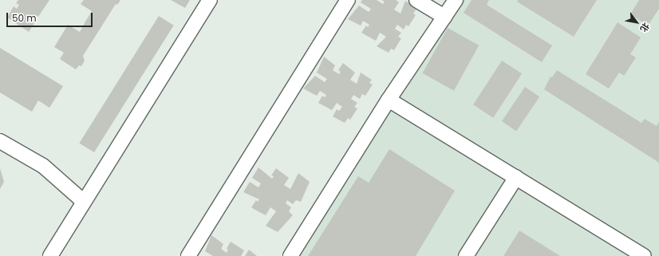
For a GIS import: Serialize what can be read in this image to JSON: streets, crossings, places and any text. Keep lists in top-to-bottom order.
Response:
{
  "scale_bar": "50 m",
  "north": "bottom right"
}
